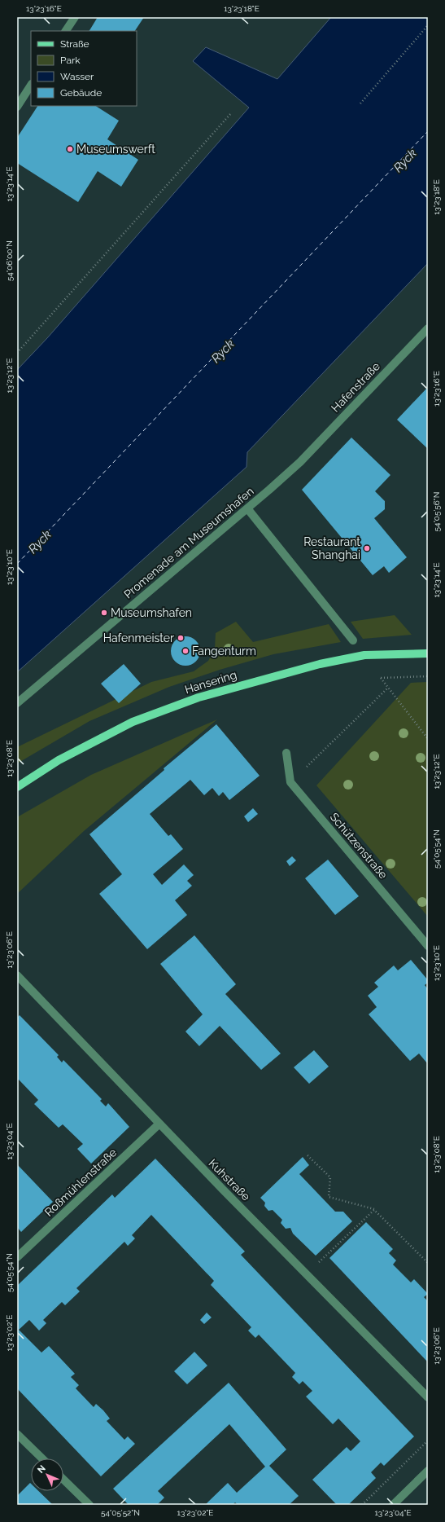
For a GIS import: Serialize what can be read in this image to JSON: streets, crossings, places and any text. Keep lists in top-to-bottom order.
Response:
{
  "streets": {
    "main road": ["Hansering"],
    "street": [
      "Hafenstraße",
      "Promenade am Museumshafen",
      "Schützenstraße",
      "Kuhstraße",
      "Roßmühlenstraße"
    ]
  },
  "crossings": [
    ["Hafenstraße", "Promenade am Museumshafen"],
    ["Kuhstraße", "Roßmühlenstraße"]
  ],
  "water": ["Ryck"],
  "places": [
    "Museumswerft",
    "Restaurant Shanghai",
    "Museumshafen",
    "Hafenmeister",
    "Fangenturm"
  ],
  "legend": [
    "Straße",
    "Park",
    "Wasser",
    "Gebäude"
  ],
  "north": "top left",
  "coordinates": [
    "13°23'16\"E",
    "13°23'18\"E",
    "13°23'14\"E",
    "54°06'00\"N",
    "13°23'12\"E",
    "54°05'56\"N",
    "13°23'10\"E",
    "13°23'08\"E",
    "54°05'54\"N",
    "13°23'06\"E",
    "13°23'04\"E",
    "13°23'02\"E",
    "54°05'52\"N"
  ]
}
